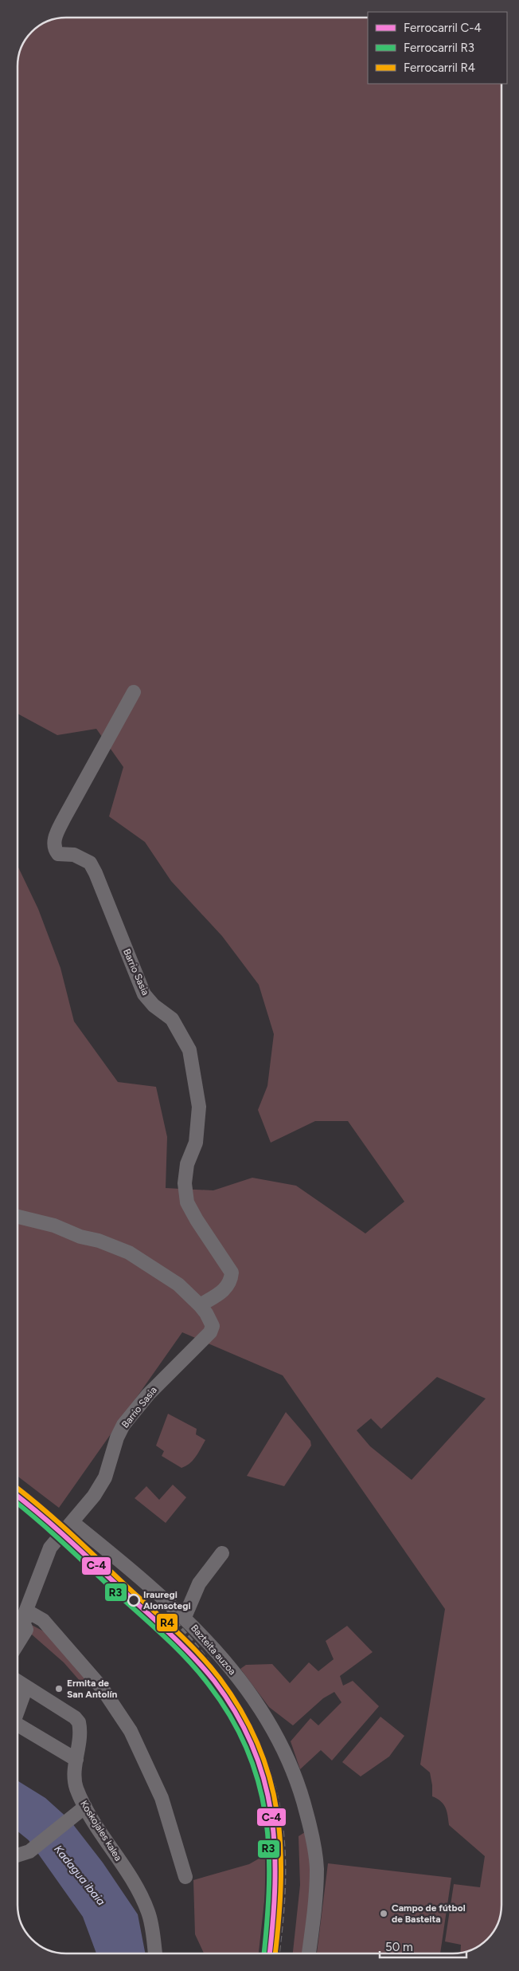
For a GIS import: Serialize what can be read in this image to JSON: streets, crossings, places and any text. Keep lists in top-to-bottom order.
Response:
{
  "streets": {
    "street": ["Barrio Sasia", "Bazteita auzoa", "Koskojales kalea"]
  },
  "crossings": [
    ["Barrio Sasia", "Bazteita auzoa"]
  ],
  "water": ["Kadagua ibaia"],
  "places": ["Irauregi Alonsotegi", "Ermita de San Antolín", "Campo de fútbol de Basteita"],
  "lines": ["rail line R4", "rail line C-4", "rail line R3"],
  "legend": ["Ferrocarril C-4", "Ferrocarril R3", "Ferrocarril R4"],
  "scale_bar": "50 m"
}
